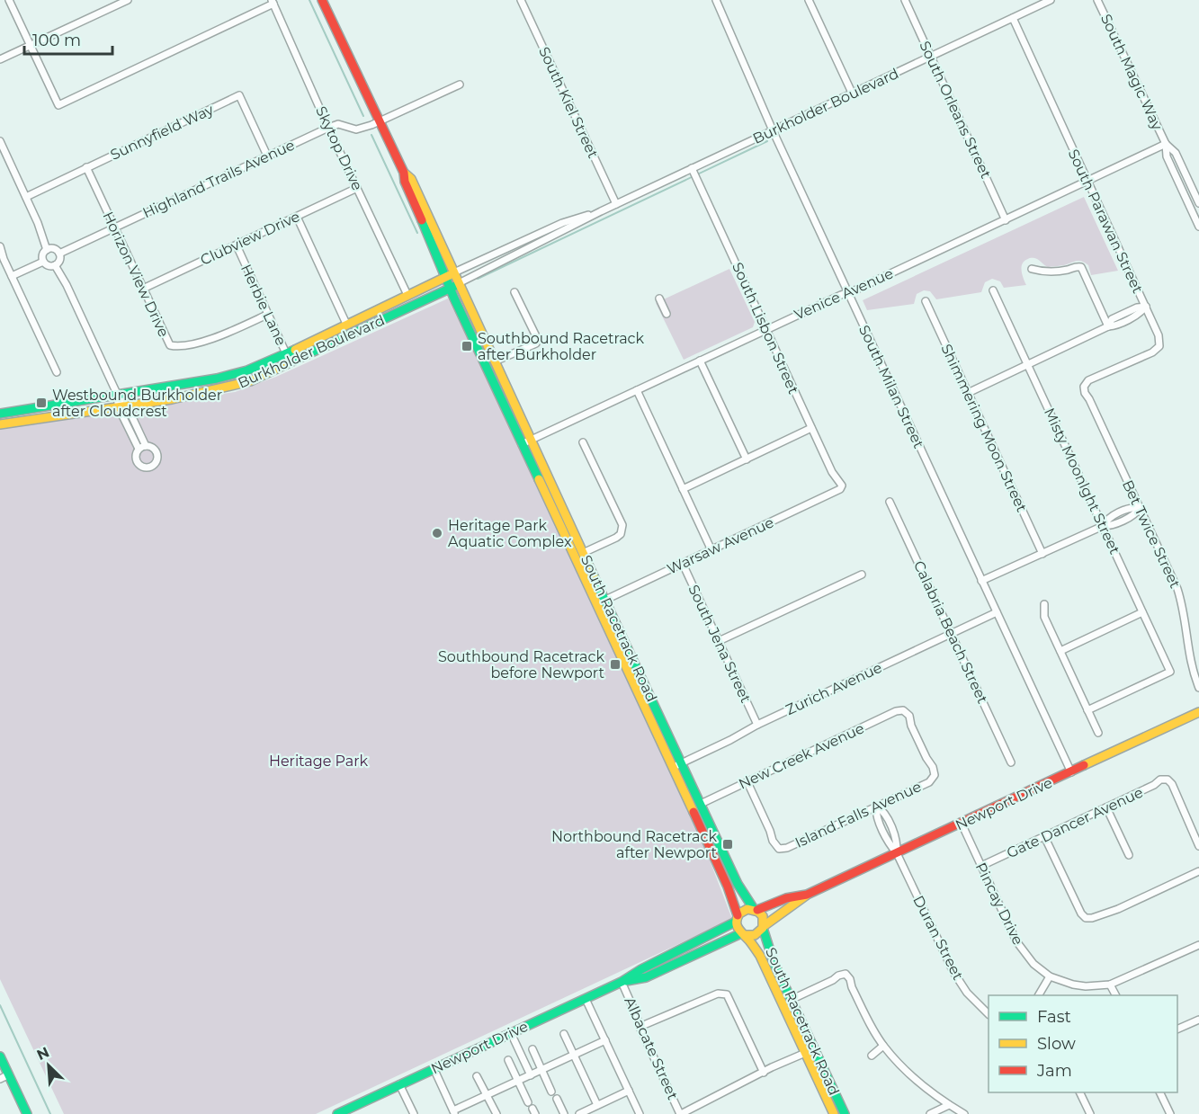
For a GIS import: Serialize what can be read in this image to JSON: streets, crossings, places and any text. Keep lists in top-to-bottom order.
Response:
{
  "streets": {
    "main road": ["Burkholder Boulevard", "South Racetrack Road", "Newport Drive"],
    "street": [
      "South Magic Way",
      "South Kiel Street",
      "South Orleans Street",
      "Sunnyfield Way",
      "Skytop Drive",
      "Highland Trails Avenue",
      "South Parawan Street",
      "Clubview Drive",
      "Horizon View Drive",
      "Venice Avenue",
      "Herbie Lane",
      "South Lisbon Street",
      "South Milan Street",
      "Shimmering Moon Street",
      "Misty Moonlght Street",
      "Bet Twice Street",
      "Warsaw Avenue",
      "Calabria Beach Street",
      "South Jena Street",
      "Zurich Avenue",
      "New Creek Avenue",
      "Island Falls Avenue",
      "Gate Dancer Avenue",
      "Pincay Drive",
      "Duran Street",
      "Albacate Street"
    ]
  },
  "crossings": [
    ["South Magic Way", "Venice Avenue"],
    ["South Kiel Street", "Burkholder Boulevard"],
    ["Burkholder Boulevard", "South Orleans Street"],
    ["Burkholder Boulevard", "Skytop Drive"],
    ["Burkholder Boulevard", "South Parawan Street"],
    ["Burkholder Boulevard", "Herbie Lane"],
    ["Burkholder Boulevard", "South Lisbon Street"],
    ["Burkholder Boulevard", "South Milan Street"],
    ["Burkholder Boulevard", "South Racetrack Road"],
    ["South Orleans Street", "Venice Avenue"],
    ["Sunnyfield Way", "Highland Trails Avenue"],
    ["Sunnyfield Way", "Horizon View Drive"],
    ["Skytop Drive", "Highland Trails Avenue"],
    ["Skytop Drive", "Clubview Drive"],
    ["Highland Trails Avenue", "Horizon View Drive"],
    ["Highland Trails Avenue", "South Racetrack Road"],
    ["South Parawan Street", "Venice Avenue"],
    ["South Parawan Street", "Bet Twice Street"],
    ["Clubview Drive", "Horizon View Drive"],
    ["Clubview Drive", "Herbie Lane"],
    ["Horizon View Drive", "Herbie Lane"],
    ["Venice Avenue", "South Lisbon Street"],
    ["Venice Avenue", "South Milan Street"],
    ["Venice Avenue", "South Racetrack Road"],
    ["South Lisbon Street", "Warsaw Avenue"],
    ["South Milan Street", "Zurich Avenue"],
    ["South Milan Street", "Newport Drive"],
    ["Warsaw Avenue", "South Racetrack Road"],
    ["Warsaw Avenue", "South Jena Street"],
    ["South Racetrack Road", "Zurich Avenue"],
    ["South Racetrack Road", "New Creek Avenue"],
    ["South Racetrack Road", "Newport Drive"],
    ["Calabria Beach Street", "Zurich Avenue"],
    ["South Jena Street", "Zurich Avenue"],
    ["New Creek Avenue", "Island Falls Avenue"],
    ["Newport Drive", "Pincay Drive"],
    ["Newport Drive", "Duran Street"],
    ["Newport Drive", "Albacate Street"],
    ["Island Falls Avenue", "Duran Street"],
    ["Gate Dancer Avenue", "Pincay Drive"]
  ],
  "parks": ["Heritage Park"],
  "places": {
    "transit": [
      "Southbound Racetrack after Burkholder",
      "Westbound Burkholder after Cloudcrest",
      "Southbound Racetrack before Newport",
      "Northbound Racetrack after Newport"
    ],
    "other": ["Heritage Park Aquatic Complex"]
  },
  "legend": ["Fast", "Slow", "Jam"],
  "scale_bar": "100 m",
  "north": "top left"
}
